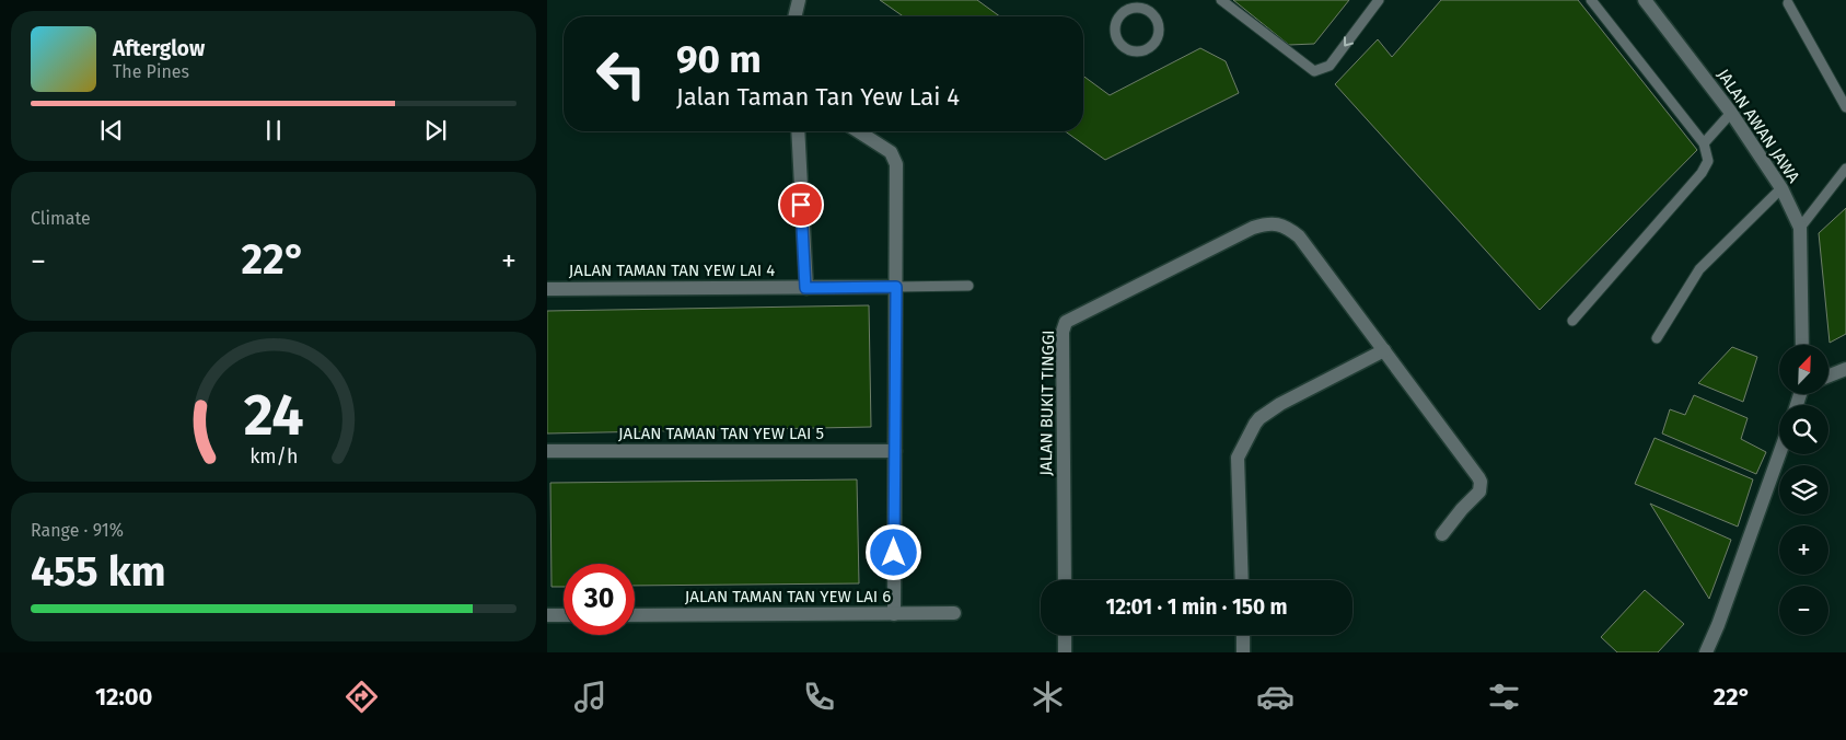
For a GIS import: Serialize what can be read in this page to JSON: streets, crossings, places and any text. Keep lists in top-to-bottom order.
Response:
{
  "streets": {
    "street": [
      "JALAN AWAN JAWA",
      "JALAN TAMAN TAN YEW LAI 4",
      "JALAN BUKIT TINGGI",
      "JALAN TAMAN TAN YEW LAI 5",
      "JALAN TAMAN TAN YEW LAI 6"
    ]
  },
  "north": "top right",
  "page": {
    "turn": ["90 m", "Jalan Taman Tan Yew Lai 4"],
    "song": ["Afterglow", "The Pines"],
    "tile": [
      "Climate",
      ["Range · 91%", "455 km"]
    ],
    "heat": ["−", "22°", "+"],
    "map_buttons": ["+", "−"],
    "limit": "30",
    "trip": "12:01 · 1 min · 150 m",
    "tabs": ["12:00", "22°"],
    "gauge": ["24", "km/h"]
  }
}
